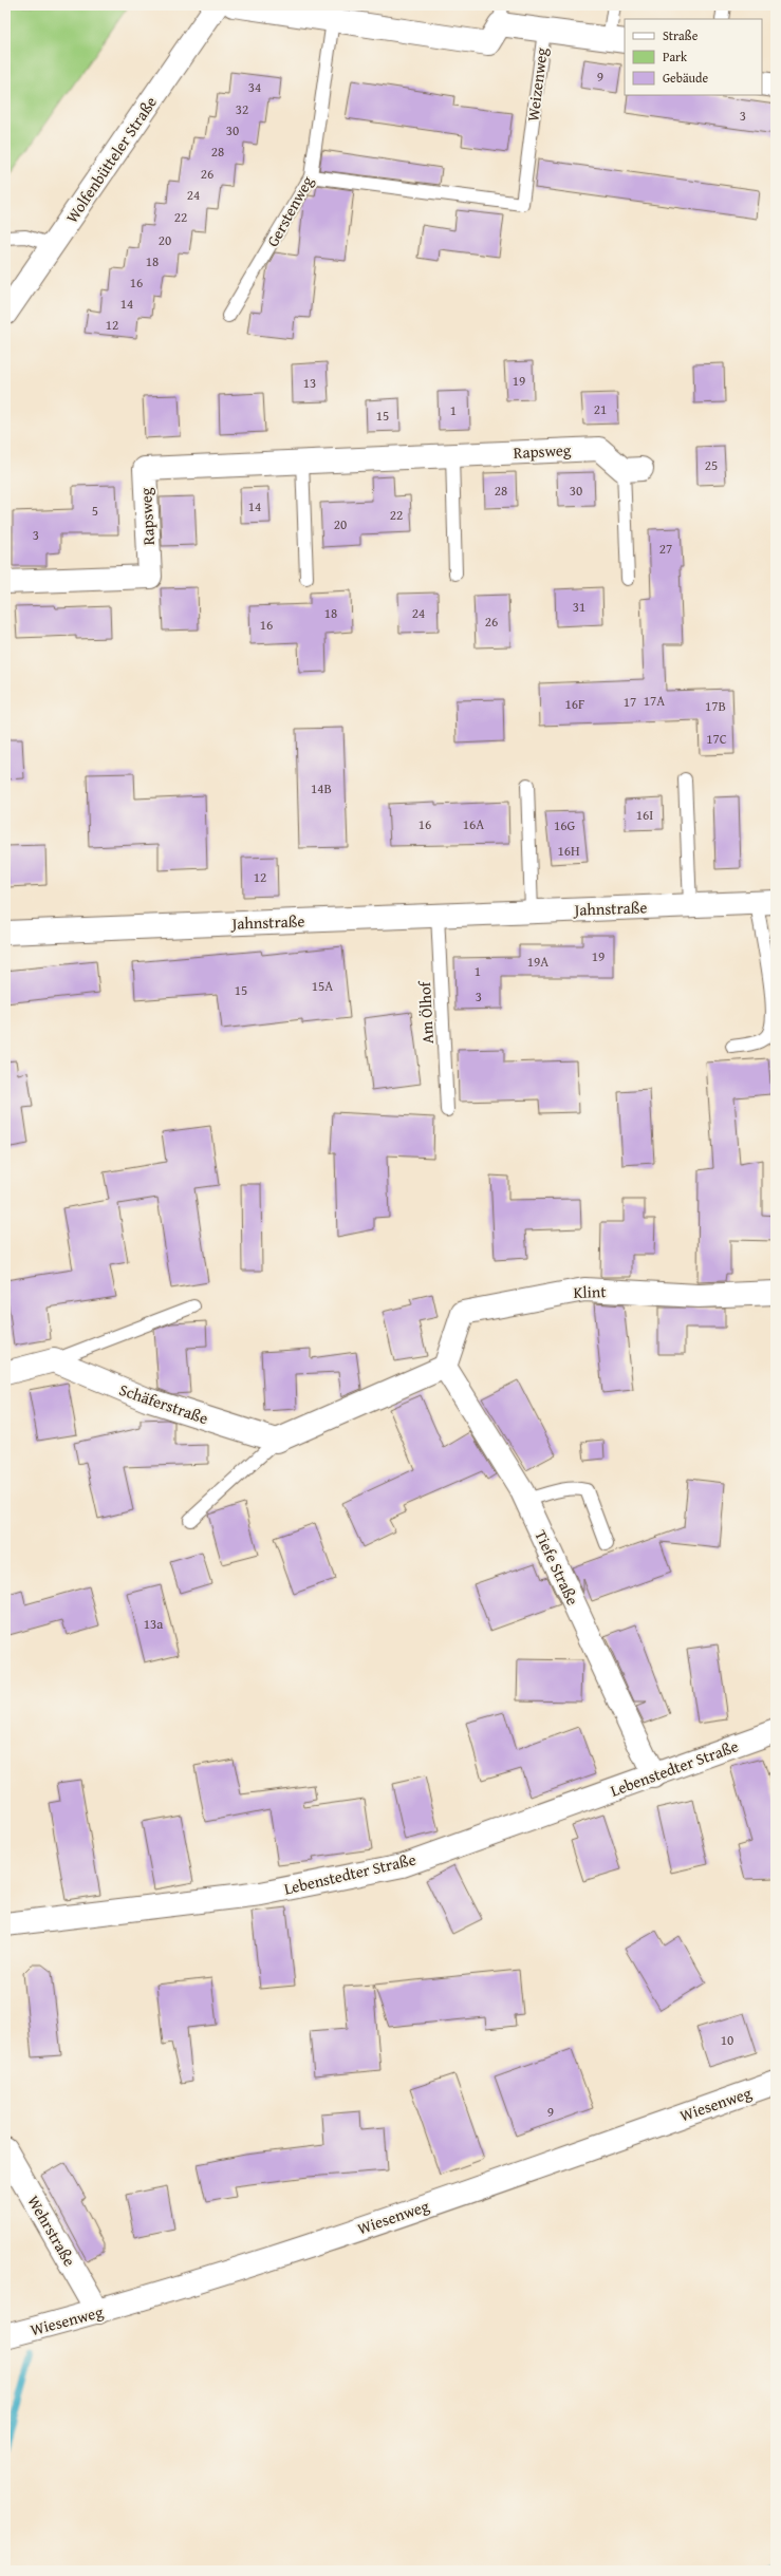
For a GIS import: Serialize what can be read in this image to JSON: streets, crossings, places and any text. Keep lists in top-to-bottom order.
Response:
{
  "streets": {
    "street": [
      "Weizenweg",
      "Wolfenbütteler Straße",
      "Rapsweg",
      "Jahnstraße",
      "Klint",
      "Schäferstraße",
      "Tiefe Straße",
      "Lebenstedter Straße",
      "Wiesenweg",
      "Wehrstraße"
    ],
    "lane": ["Gerstenweg", "Am Ölhof"]
  },
  "crossings": [
    ["Weizenweg", "Gerstenweg"],
    ["Jahnstraße", "Am Ölhof"],
    ["Klint", "Tiefe Straße"],
    ["Tiefe Straße", "Lebenstedter Straße"],
    ["Wiesenweg", "Wehrstraße"]
  ],
  "house_numbers": [
    "9",
    "34",
    "32",
    "3",
    "30",
    "28",
    "26",
    "24",
    "22",
    "20",
    "18",
    "16",
    "14",
    "12",
    "19",
    "13",
    "21",
    "1",
    "15",
    "25",
    "28",
    "30",
    "14",
    "5",
    "22",
    "20",
    "3",
    "27",
    "31",
    "18",
    "24",
    "26",
    "16",
    "17A",
    "17",
    "16F",
    "17B",
    "17C",
    "14B",
    "16I",
    "16",
    "16A",
    "16G",
    "16H",
    "12",
    "19",
    "19A",
    "1",
    "15A",
    "15",
    "3",
    "13a",
    "10",
    "9"
  ],
  "legend": ["Straße", "Park", "Gebäude"]
}
